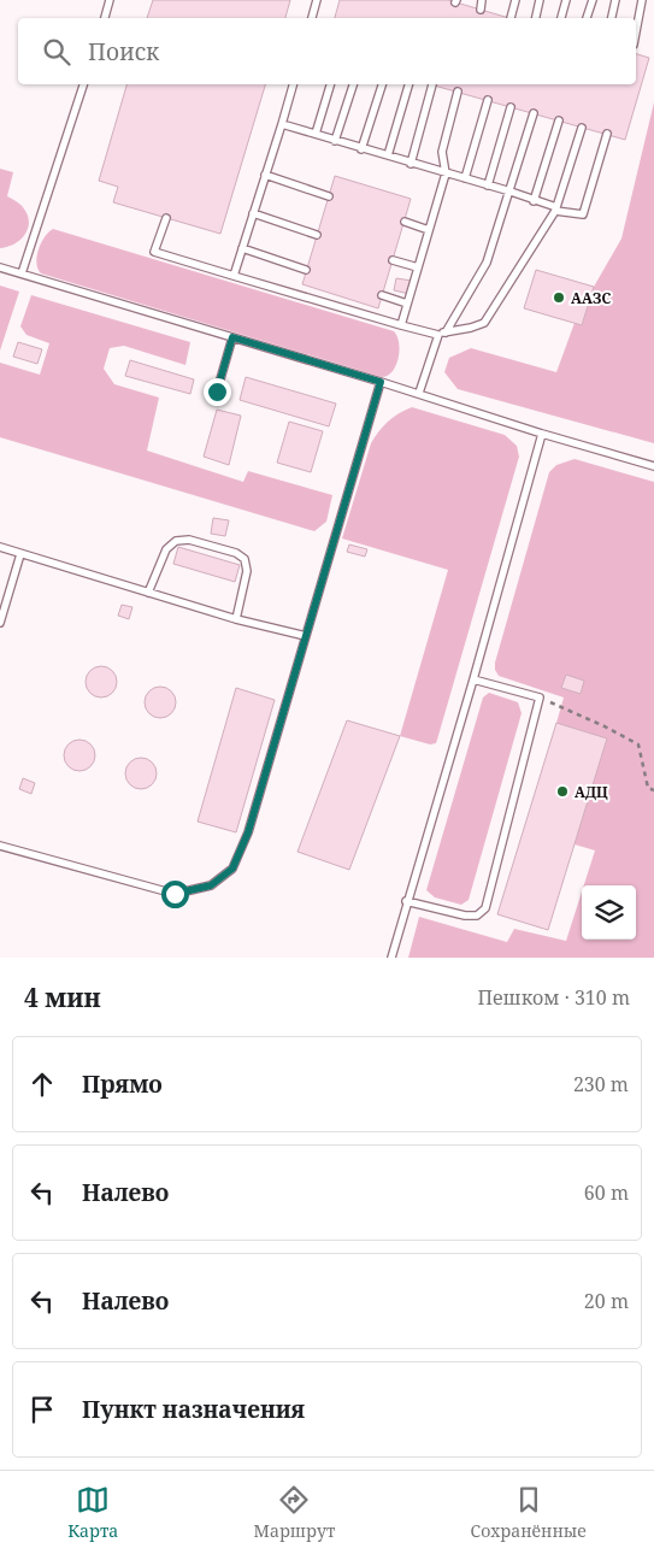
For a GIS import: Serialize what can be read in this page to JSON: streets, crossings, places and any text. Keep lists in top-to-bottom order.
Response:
{
  "places": ["ААЗС", "АДЦ"],
  "page": {
    "search": "Поиск",
    "heading": ["4 мин", "Пешком · 310 m"],
    "list": [
      ["Прямо", "230 m"],
      ["Налево", "60 m"],
      ["Налево", "20 m"],
      "Пункт назначения"
    ],
    "nav": ["Карта", "Маршрут", "Сохранённые"]
  }
}
